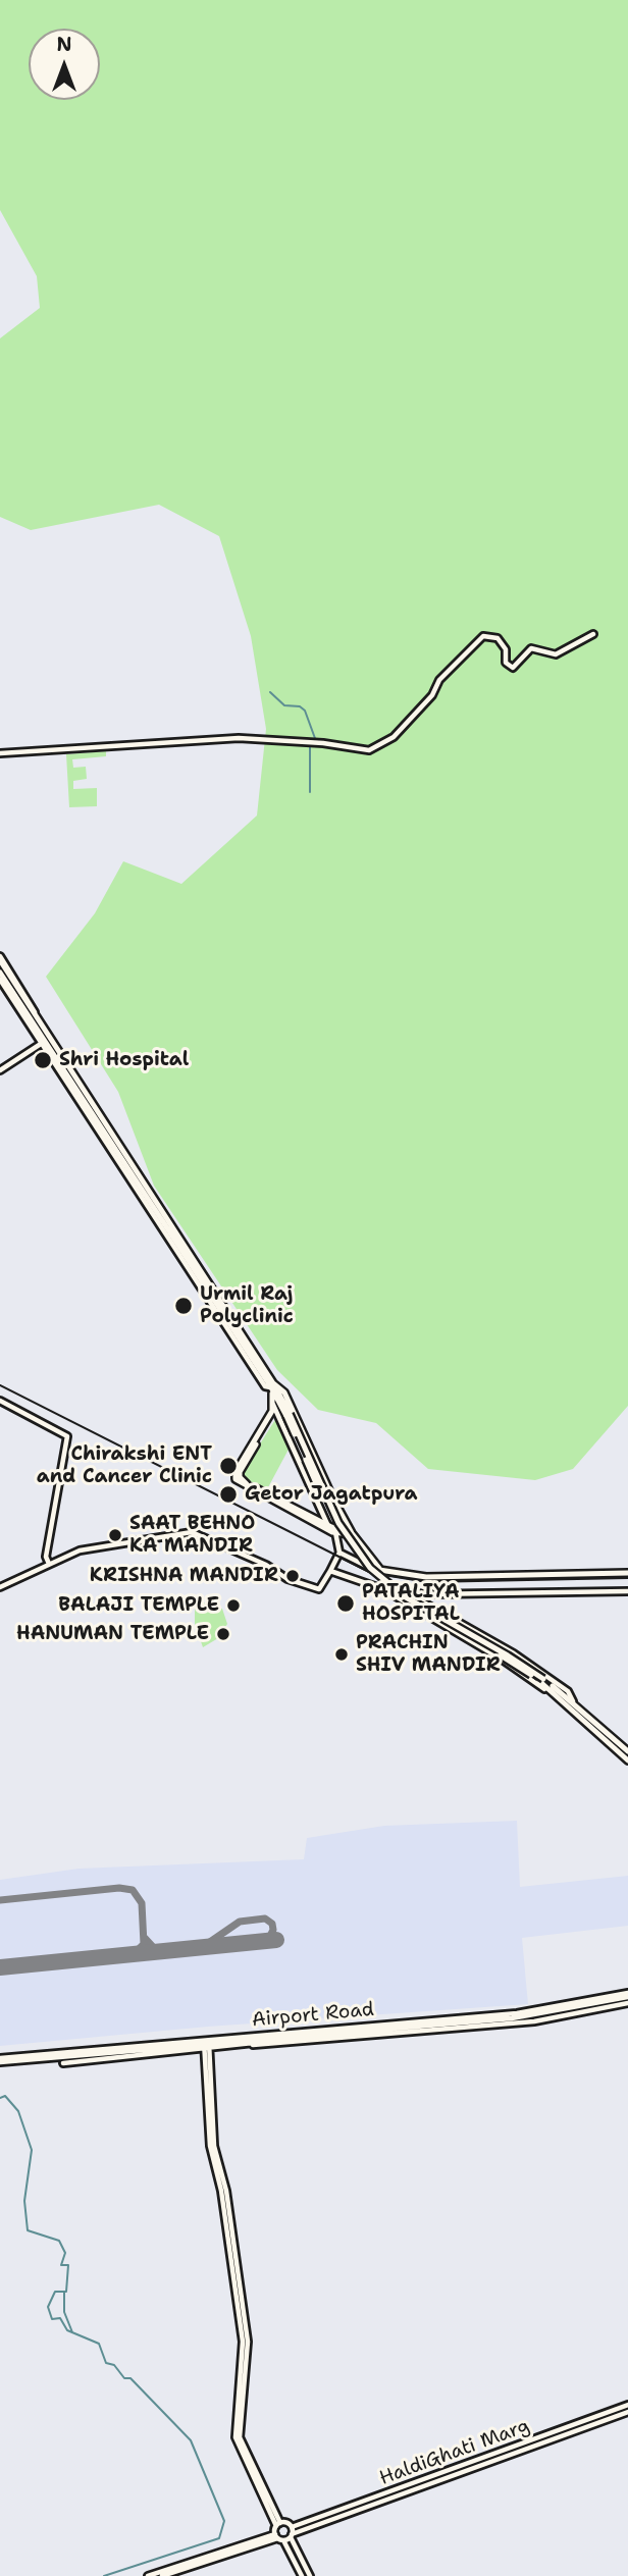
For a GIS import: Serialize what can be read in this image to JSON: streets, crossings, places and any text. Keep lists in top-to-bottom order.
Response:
{
  "streets": {
    "street": ["Airport Road", "HaldiGhati Marg"]
  },
  "places": [
    "Shri Hospital",
    "Urmil Raj Polyclinic",
    "Chirakshi ENT and Cancer Clinic",
    "Getor Jagatpura",
    "SAAT BEHNO KA MANDIR",
    "KRISHNA MANDIR",
    "PATALIYA HOSPITAL",
    "BALAJI TEMPLE",
    "HANUMAN TEMPLE",
    "PRACHIN SHIV MANDIR"
  ],
  "north": "top"
}
